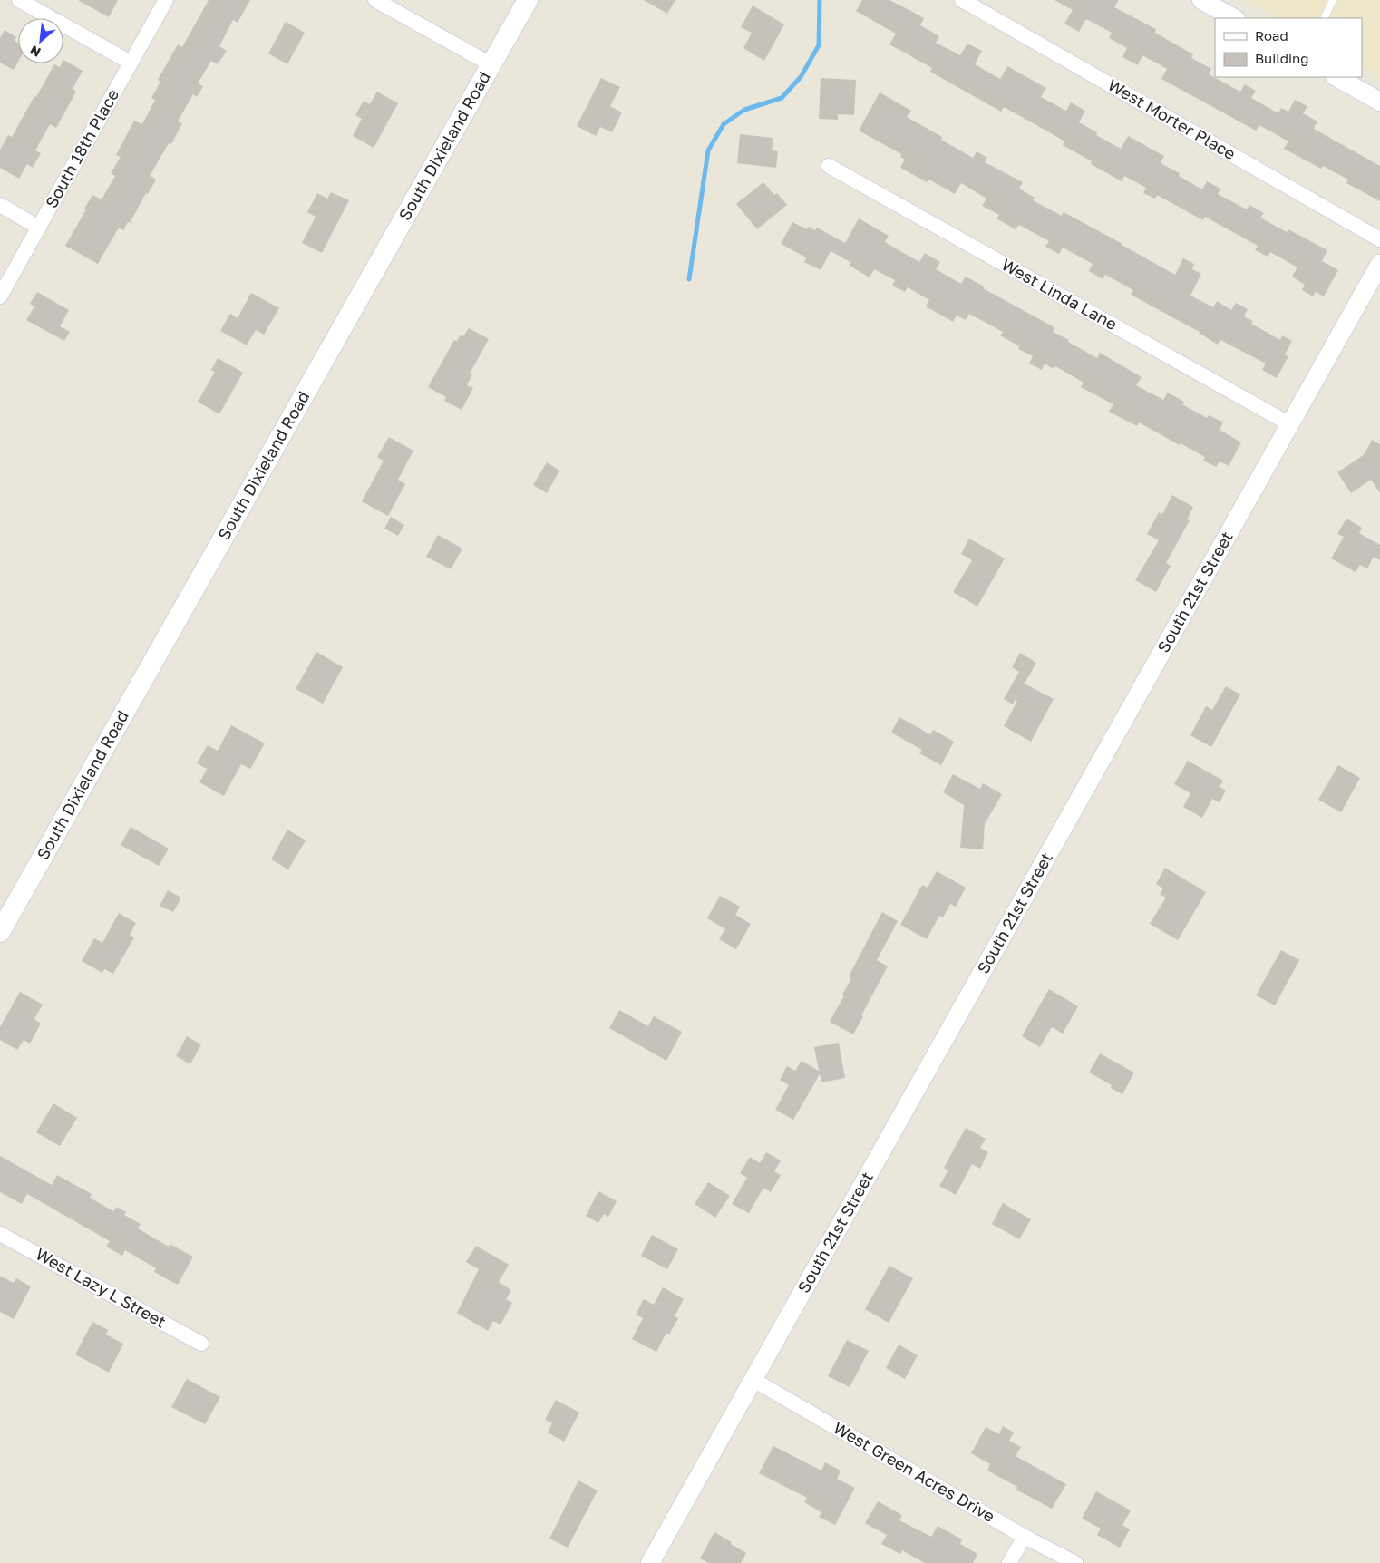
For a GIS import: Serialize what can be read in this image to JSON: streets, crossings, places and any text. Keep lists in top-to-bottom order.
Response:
{
  "streets": {
    "main road": ["South Dixieland Road"],
    "street": [
      "West Morter Place",
      "South 18th Place",
      "West Linda Lane",
      "South 21st Street",
      "West Lazy L Street",
      "West Green Acres Drive"
    ]
  },
  "crossings": [
    ["West Linda Lane", "South 21st Street"],
    ["South 21st Street", "West Green Acres Drive"]
  ],
  "legend": ["Road", "Building"],
  "north": "bottom left"
}
